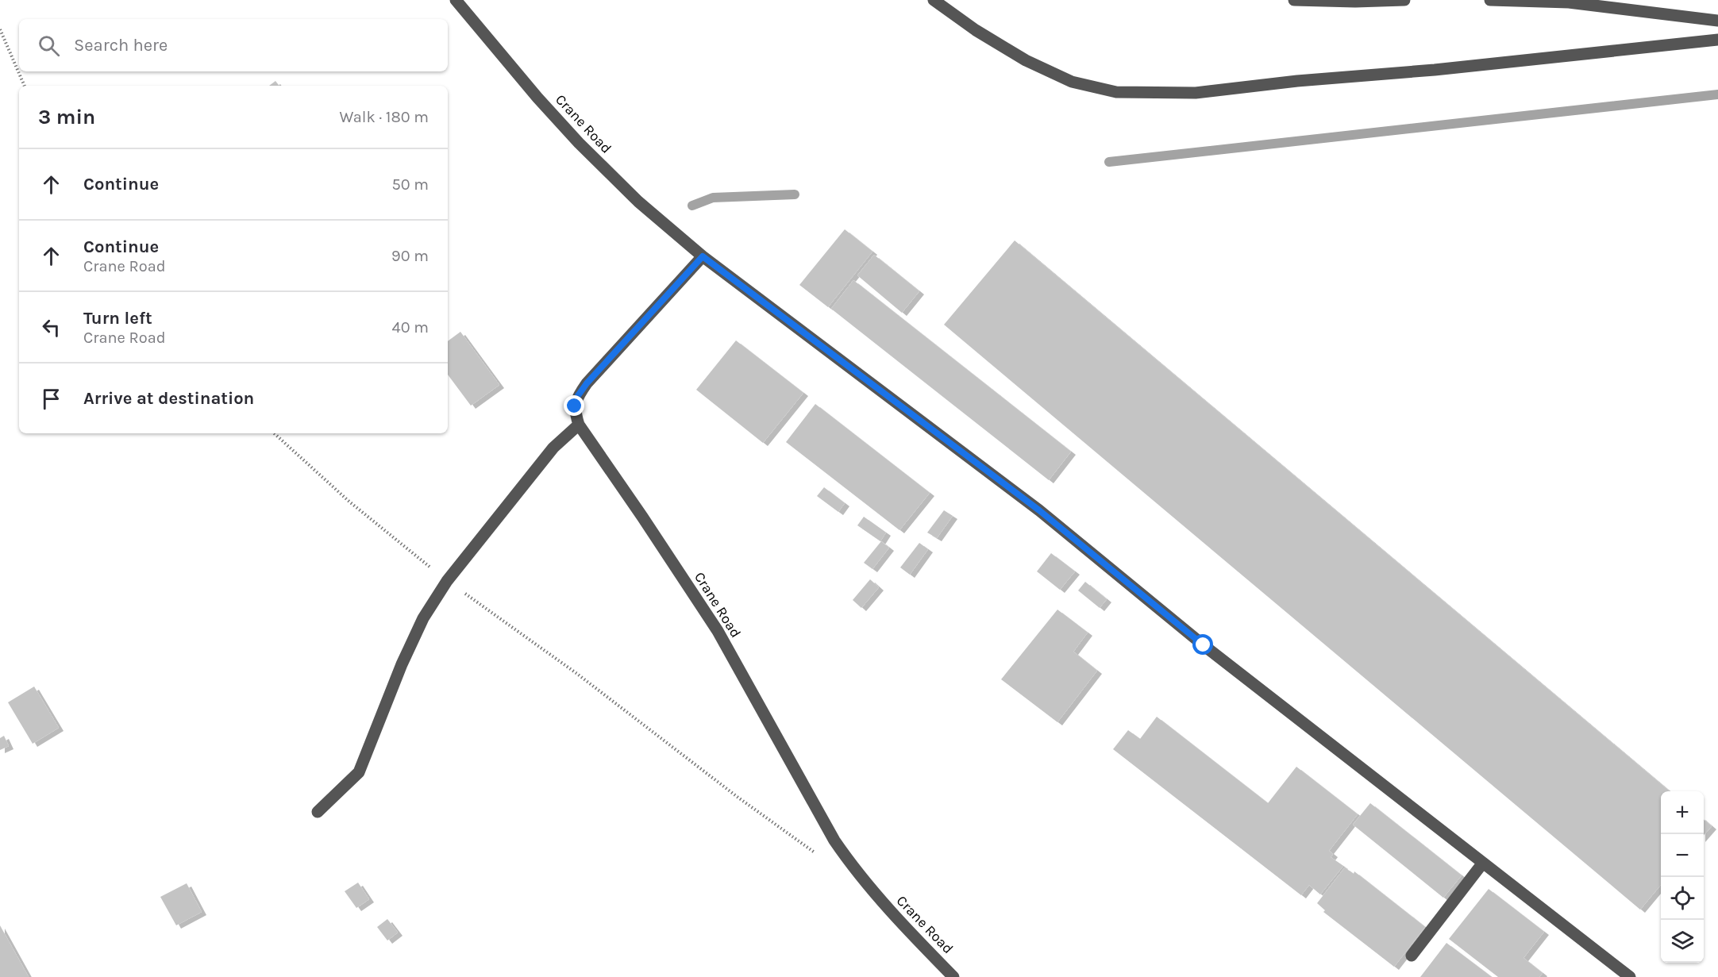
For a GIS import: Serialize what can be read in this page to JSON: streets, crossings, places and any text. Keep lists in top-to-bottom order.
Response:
{
  "streets": {
    "lane": ["Crane Road"]
  },
  "page": {
    "search": "Search here",
    "heading": ["3 min", "Walk · 180 m"],
    "list": [
      ["Continue", "50 m"],
      ["Continue", "Crane Road", "90 m"],
      ["Turn left", "Crane Road", "40 m"],
      "Arrive at destination"
    ],
    "map_buttons": ["+", "−"]
  }
}
